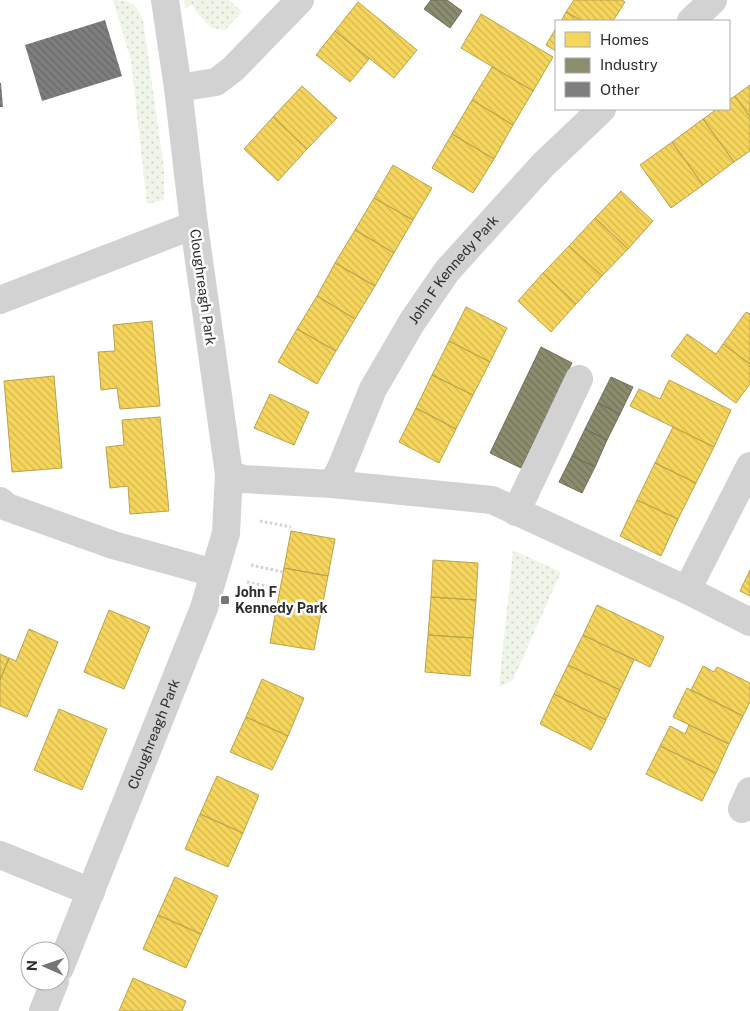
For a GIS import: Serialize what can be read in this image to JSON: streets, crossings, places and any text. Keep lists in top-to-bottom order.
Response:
{
  "streets": {
    "street": ["John F Kennedy Park", "Cloughreagh Park"]
  },
  "places": {
    "transit": ["John F Kennedy Park"]
  },
  "legend": ["Homes", "Industry", "Other"],
  "north": "left"
}
